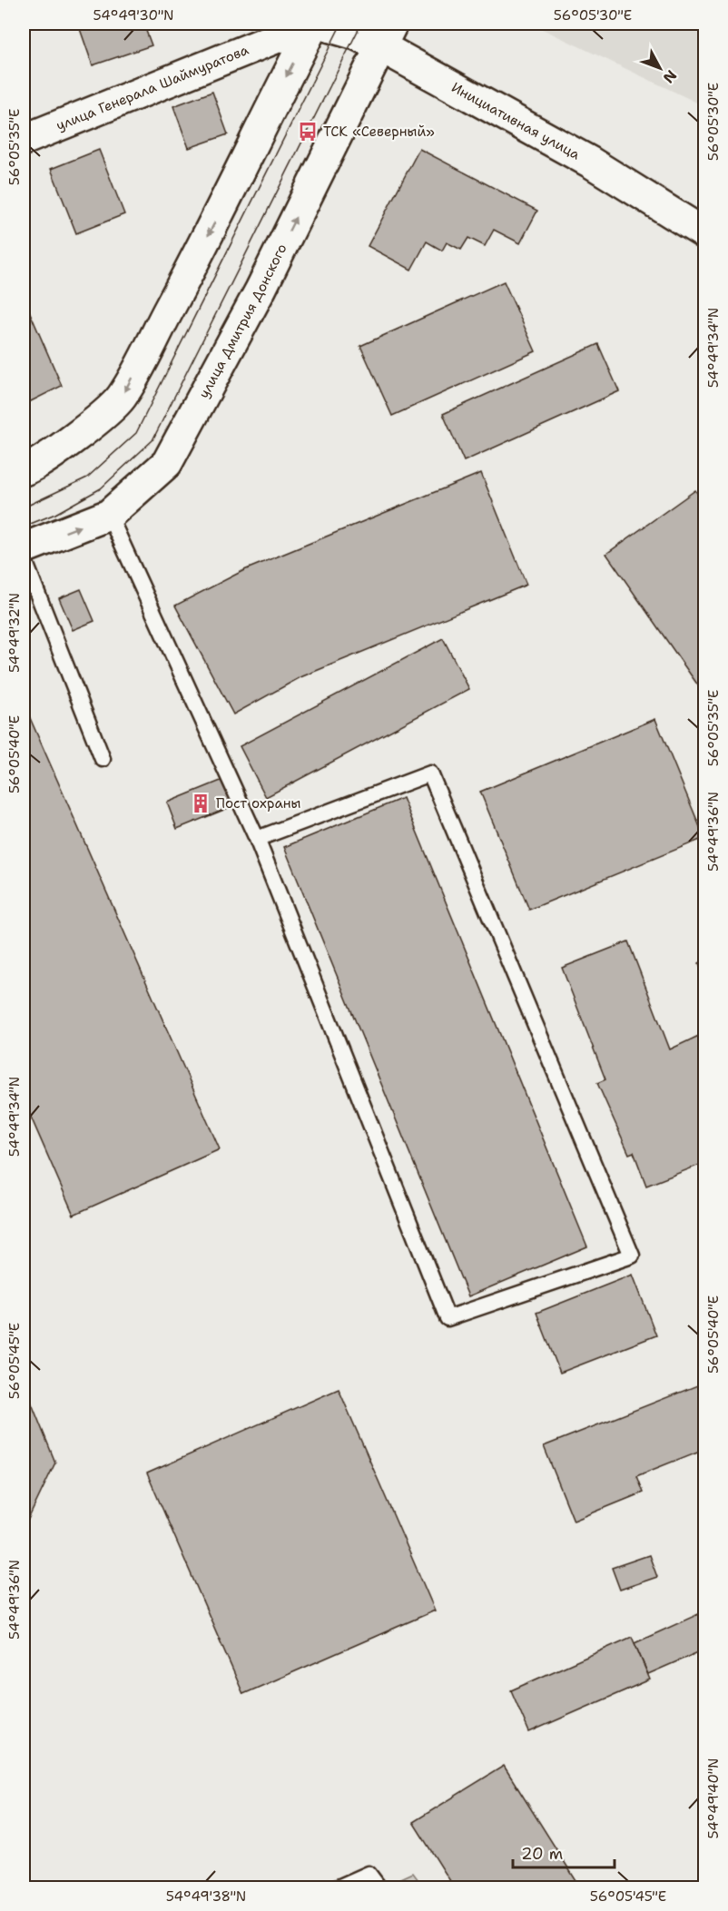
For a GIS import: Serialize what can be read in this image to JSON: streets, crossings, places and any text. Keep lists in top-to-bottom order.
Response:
{
  "streets": {
    "street": ["улица Генерала Шаймуратова", "Инициативная улица", "улица Дмитрия Донского"]
  },
  "crossings": [
    ["Инициативная улица", "улица Дмитрия Донского"]
  ],
  "places": {
    "bus stop": ["ТСК «Северный»"],
    "building": ["Пост охраны"]
  },
  "scale_bar": "20 m",
  "north": "bottom right",
  "coordinates": [
    "54°49'30\"N",
    "56°05'30\"E",
    "56°05'35\"E",
    "54°49'34\"N",
    "54°49'32\"N",
    "56°05'40\"E",
    "54°49'36\"N",
    "56°05'45\"E",
    "54°49'40\"N",
    "54°49'38\"N"
  ]
}
